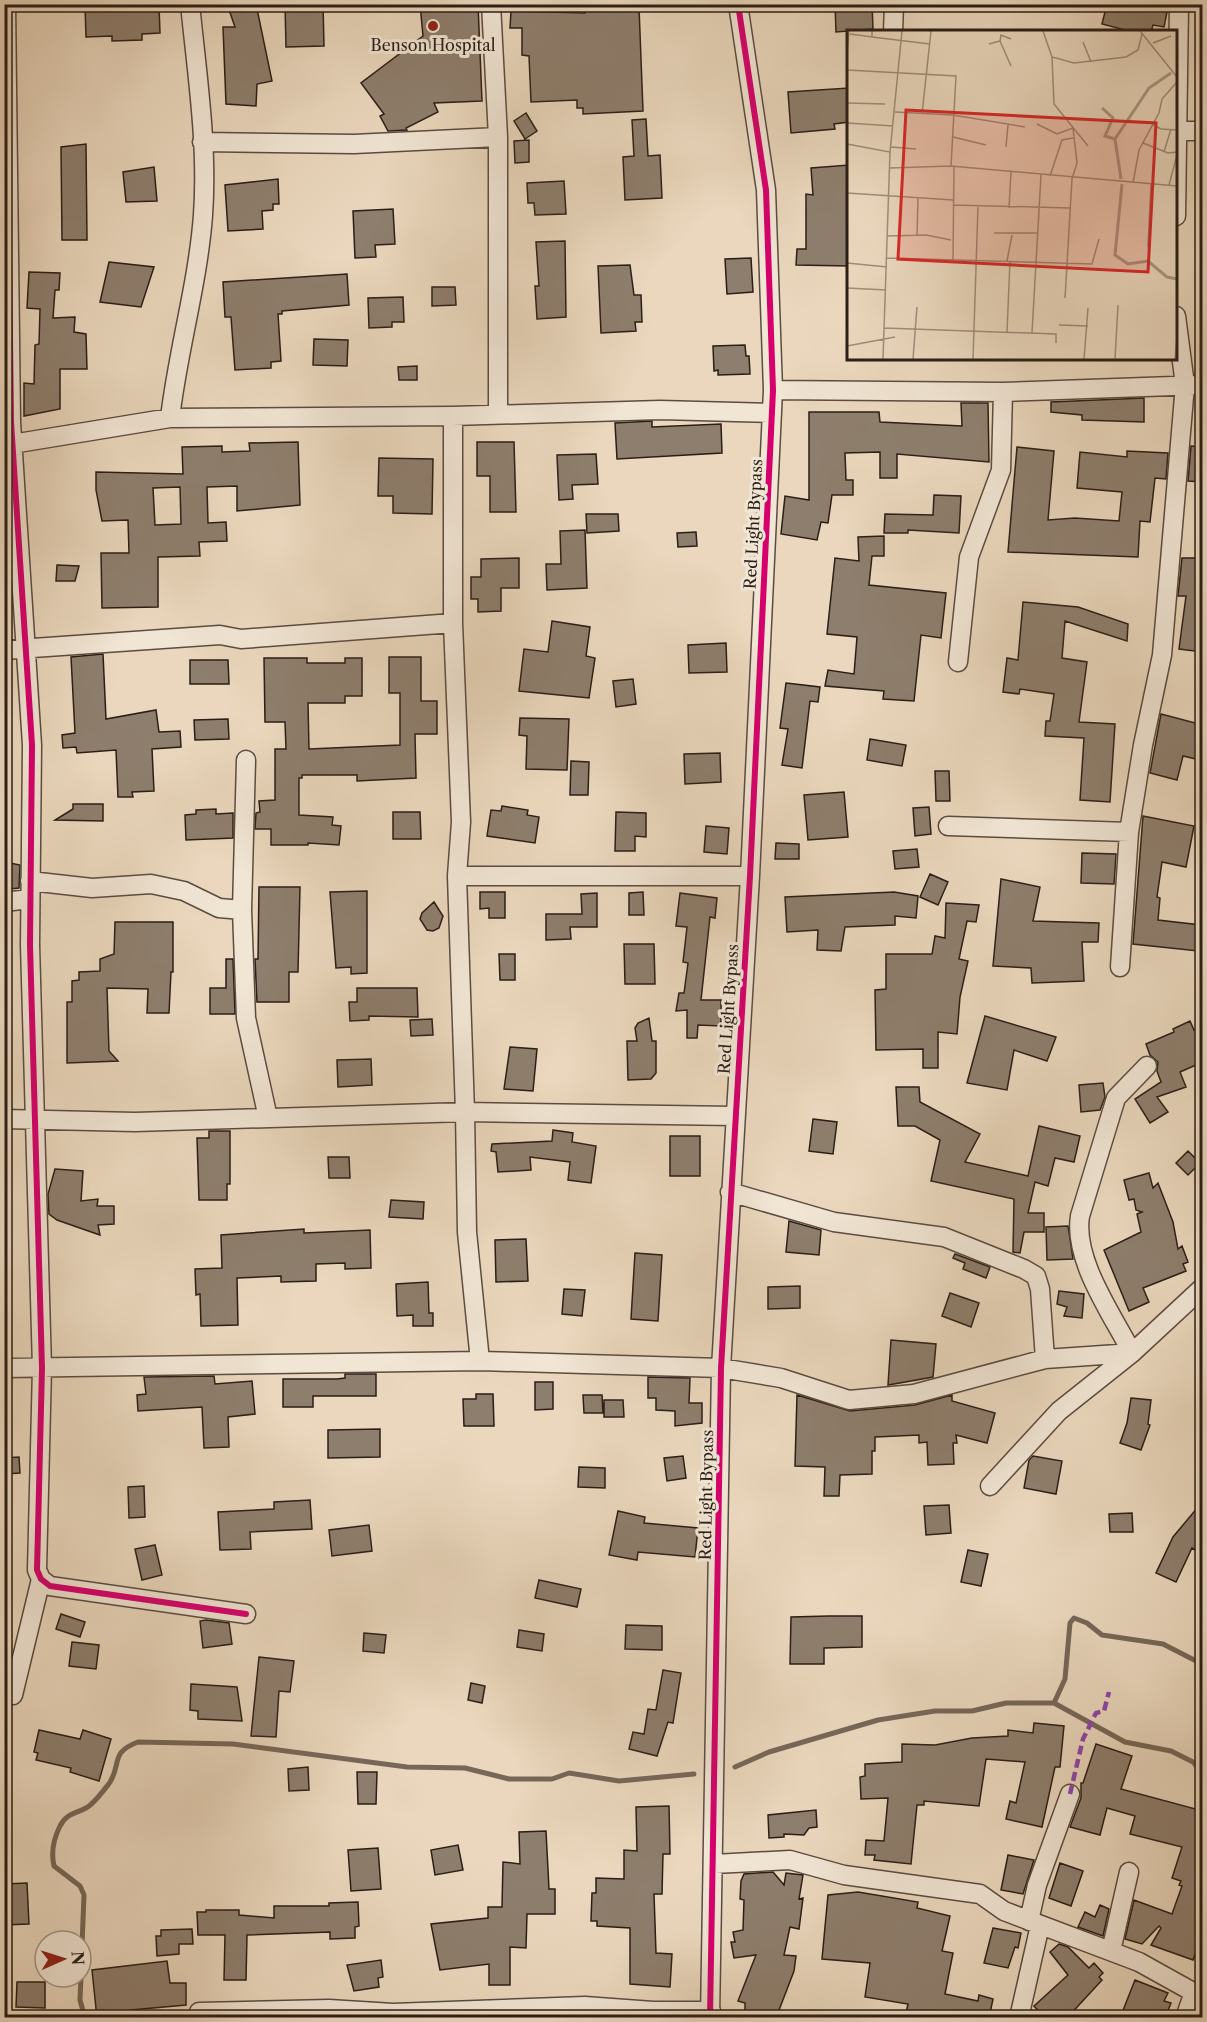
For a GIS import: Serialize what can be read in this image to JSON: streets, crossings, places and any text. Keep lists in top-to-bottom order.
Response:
{
  "streets": {
    "street": ["Red Light Bypass"]
  },
  "places": ["Benson Hospital"],
  "north": "right"
}
